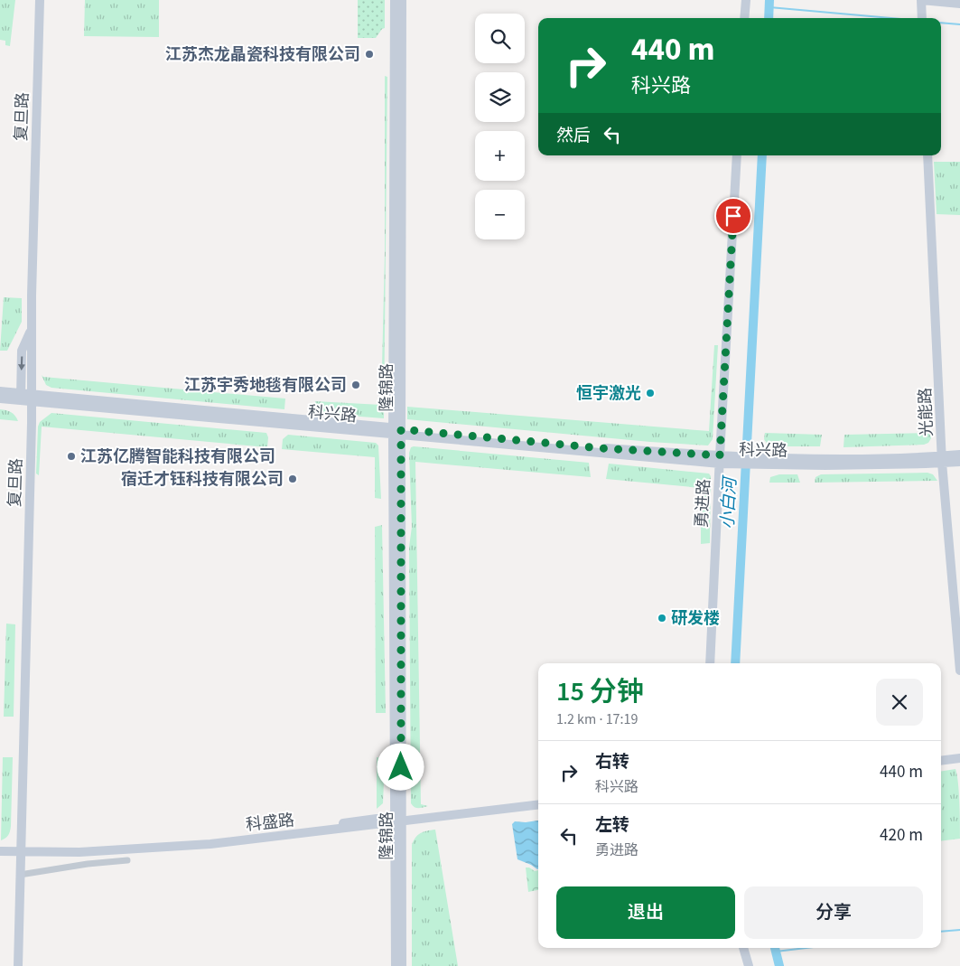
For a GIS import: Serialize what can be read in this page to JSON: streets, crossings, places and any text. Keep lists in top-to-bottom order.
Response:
{
  "streets": {
    "street": [
      "复旦路",
      "隆锦路",
      "光能路",
      "科兴路",
      "勇进路",
      "科盛路"
    ]
  },
  "crossings": [
    ["复旦路", "科兴路"],
    ["复旦路", "科盛路"],
    ["隆锦路", "科兴路"],
    ["隆锦路", "科盛路"],
    ["光能路", "科兴路"],
    ["科兴路", "勇进路"]
  ],
  "water": ["小白河"],
  "places": [
    "江苏杰龙晶瓷科技有限公司",
    "江苏宇秀地毯有限公司",
    "恒宇激光",
    "江苏亿腾智能科技有限公司",
    "宿迁才钰科技有限公司",
    "研发楼"
  ],
  "page": {
    "map_buttons": ["+", "−"],
    "turn": ["440 m", "科兴路"],
    "then": "然后",
    "heading": ["15 分钟", "1.2 km · 17:19"],
    "list": [
      {
        "name": "右转",
        "note": "科兴路",
        "value": "440 m"
      },
      {
        "name": "左转",
        "note": "勇进路",
        "value": "420 m"
      }
    ],
    "buttons": ["退出", "分享"]
  }
}
